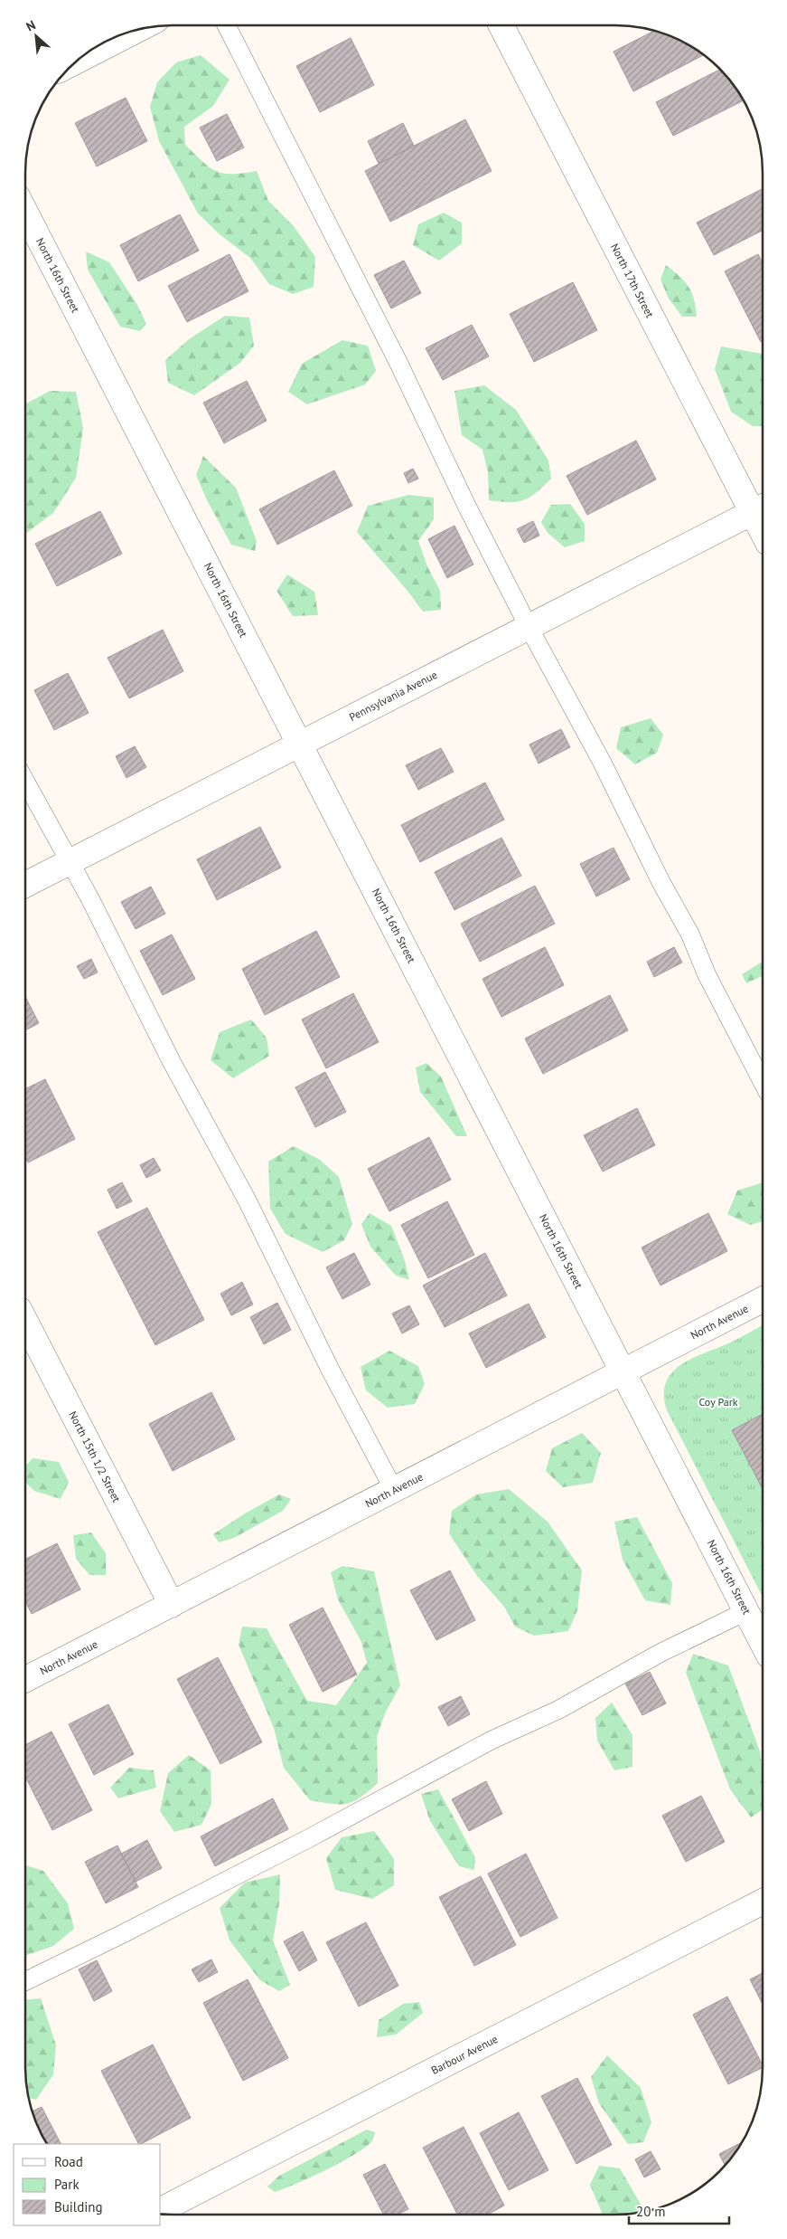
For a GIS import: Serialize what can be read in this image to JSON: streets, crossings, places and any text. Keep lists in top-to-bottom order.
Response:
{
  "streets": {
    "street": [
      "North 16th Street",
      "North 17th Street",
      "Pennsylvania Avenue",
      "North Avenue",
      "North 15th 1/2 Street",
      "Barbour Avenue"
    ]
  },
  "crossings": [
    ["North 16th Street", "Pennsylvania Avenue"],
    ["North 16th Street", "North Avenue"],
    ["North 17th Street", "Pennsylvania Avenue"],
    ["North Avenue", "North 15th 1/2 Street"]
  ],
  "parks": ["Coy Park"],
  "legend": ["Road", "Park", "Building"],
  "scale_bar": "20 m",
  "north": "top left"
}
